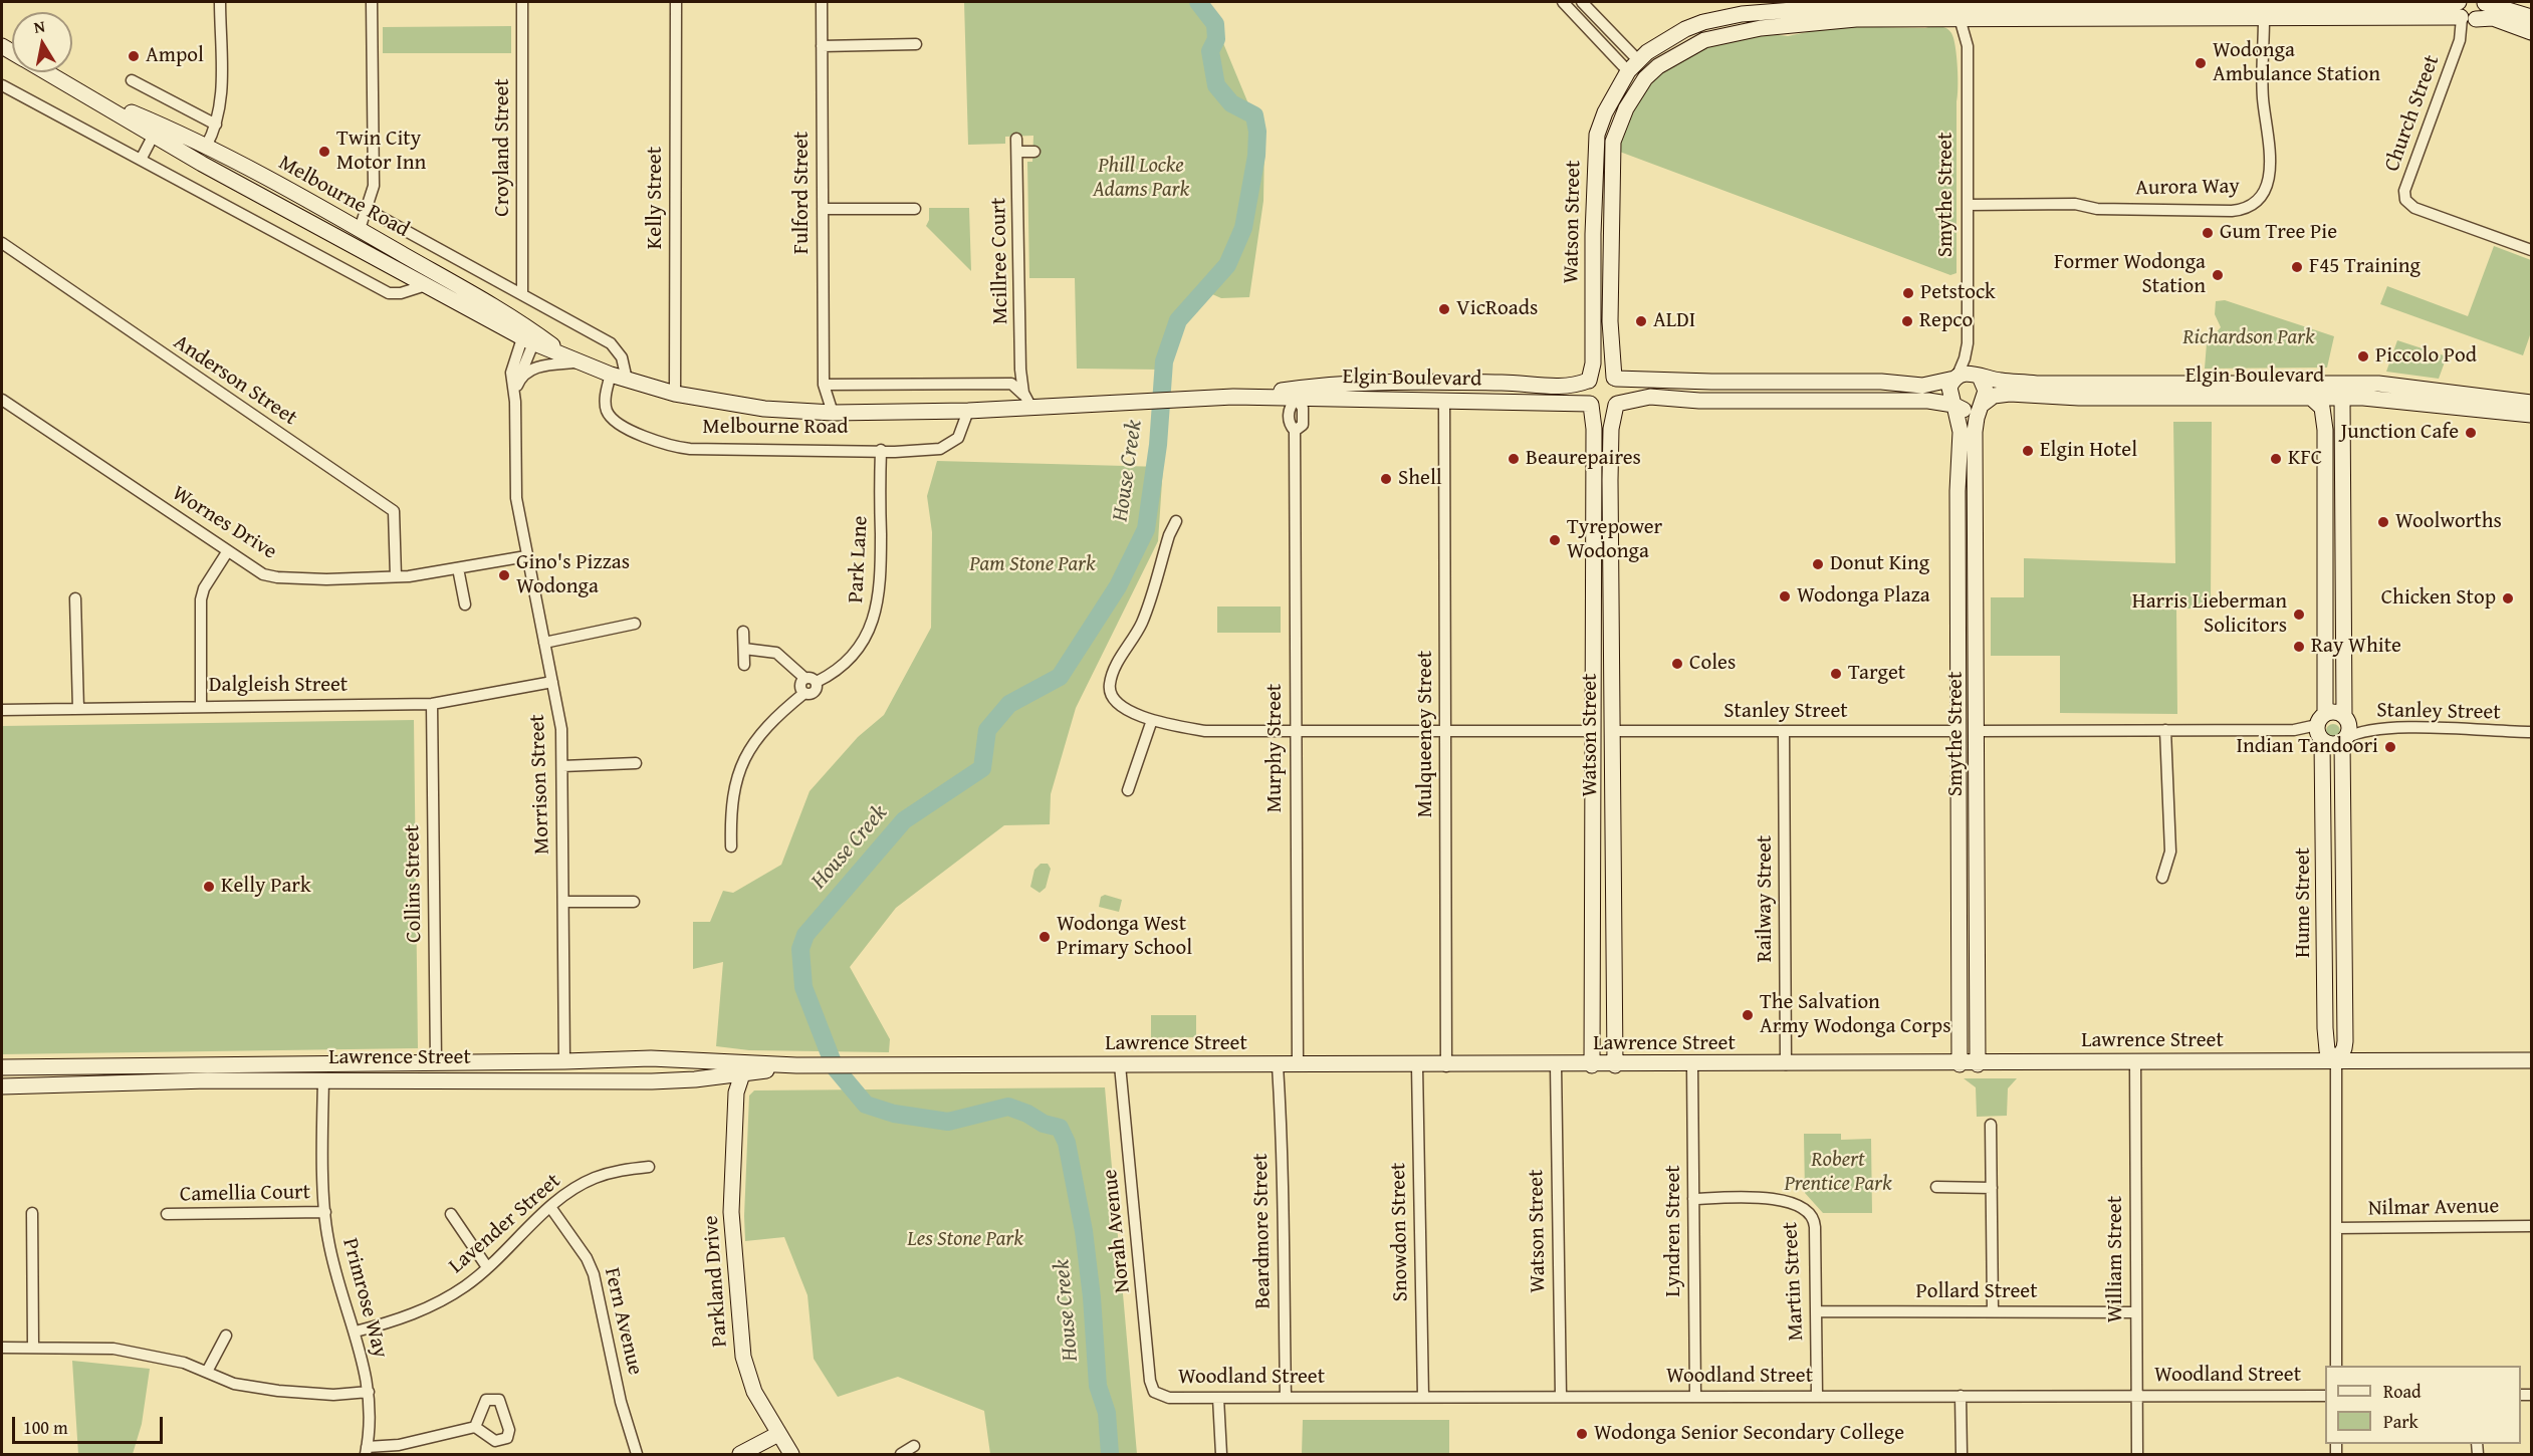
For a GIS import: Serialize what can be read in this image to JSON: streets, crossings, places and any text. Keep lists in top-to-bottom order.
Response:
{
  "streets": {
    "main road": [
      "Smythe Street",
      "Melbourne Road",
      "Watson Street",
      "Elgin Boulevard",
      "Hume Street",
      "Lawrence Street",
      "Parkland Drive"
    ],
    "street": [
      "Church Street",
      "Croyland Street",
      "Aurora Way",
      "Fulford Street",
      "Kelly Street",
      "Mcillree Court",
      "Anderson Street",
      "Wornes Drive",
      "Park Lane",
      "Dalgleish Street",
      "Stanley Street",
      "Mulqueeney Street",
      "Murphy Street",
      "Morrison Street",
      "Collins Street",
      "Railway Street",
      "Camellia Court",
      "Nilmar Avenue",
      "Lavender Street",
      "Norah Avenue",
      "Beardmore Street",
      "Lyndren Street",
      "Snowdon Street",
      "William Street",
      "Martin Street",
      "Pollard Street",
      "Primrose Way",
      "Fern Avenue",
      "Woodland Street"
    ]
  },
  "crossings": [
    ["Croyland Street", "Melbourne Road"],
    ["Aurora Way", "Smythe Street"],
    ["Fulford Street", "Melbourne Road"],
    ["Smythe Street", "Elgin Boulevard"],
    ["Smythe Street", "Stanley Street"],
    ["Smythe Street", "Lawrence Street"],
    ["Melbourne Road", "Kelly Street"],
    ["Melbourne Road", "Mcillree Court"],
    ["Melbourne Road", "Elgin Boulevard"],
    ["Melbourne Road", "Park Lane"],
    ["Melbourne Road", "Morrison Street"],
    ["Watson Street", "Elgin Boulevard"],
    ["Watson Street", "Stanley Street"],
    ["Watson Street", "Lawrence Street"],
    ["Watson Street", "Woodland Street"],
    ["Elgin Boulevard", "Mulqueeney Street"],
    ["Elgin Boulevard", "Murphy Street"],
    ["Elgin Boulevard", "Hume Street"],
    ["Anderson Street", "Wornes Drive"],
    ["Wornes Drive", "Morrison Street"],
    ["Dalgleish Street", "Morrison Street"],
    ["Dalgleish Street", "Collins Street"],
    ["Stanley Street", "Railway Street"],
    ["Stanley Street", "Hume Street"],
    ["Mulqueeney Street", "Lawrence Street"],
    ["Murphy Street", "Lawrence Street"],
    ["Morrison Street", "Lawrence Street"],
    ["Collins Street", "Lawrence Street"],
    ["Railway Street", "Lawrence Street"],
    ["Hume Street", "Lawrence Street"],
    ["Hume Street", "Nilmar Avenue"],
    ["Lawrence Street", "Norah Avenue"],
    ["Lawrence Street", "Beardmore Street"],
    ["Lawrence Street", "Lyndren Street"],
    ["Lawrence Street", "Snowdon Street"],
    ["Lawrence Street", "William Street"],
    ["Lawrence Street", "Parkland Drive"],
    ["Lawrence Street", "Primrose Way"],
    ["Camellia Court", "Primrose Way"],
    ["Lavender Street", "Primrose Way"],
    ["Lavender Street", "Fern Avenue"],
    ["Norah Avenue", "Woodland Street"],
    ["Beardmore Street", "Woodland Street"],
    ["Lyndren Street", "Martin Street"],
    ["Lyndren Street", "Woodland Street"],
    ["Snowdon Street", "Woodland Street"],
    ["William Street", "Pollard Street"],
    ["William Street", "Woodland Street"],
    ["Martin Street", "Pollard Street"],
    ["Martin Street", "Woodland Street"]
  ],
  "water": ["House Creek"],
  "parks": [
    "Phill Locke Adams Park",
    "Richardson Park",
    "Pam Stone Park",
    "Robert Prentice Park",
    "Les Stone Park"
  ],
  "places": [
    "Ampol",
    "Wodonga Ambulance Station",
    "Twin City Motor Inn",
    "Gum Tree Pie",
    "F45 Training",
    "Former Wodonga Station",
    "Petstock",
    "VicRoads",
    "ALDI",
    "Repco",
    "Piccolo Pod",
    "Junction Cafe",
    "Elgin Hotel",
    "Beaurepaires",
    "KFC",
    "Shell",
    "Woolworths",
    "Tyrepower Wodonga",
    "Donut King",
    "Gino's Pizzas Wodonga",
    "Wodonga Plaza",
    "Chicken Stop",
    "Harris Lieberman Solicitors",
    "Ray White",
    "Coles",
    "Target",
    "Indian Tandoori",
    "Kelly Park",
    "Wodonga West Primary School",
    "The Salvation Army Wodonga Corps",
    "Wodonga Senior Secondary College"
  ],
  "legend": ["Road", "Park"],
  "scale_bar": "100 m",
  "north": "top"
}
